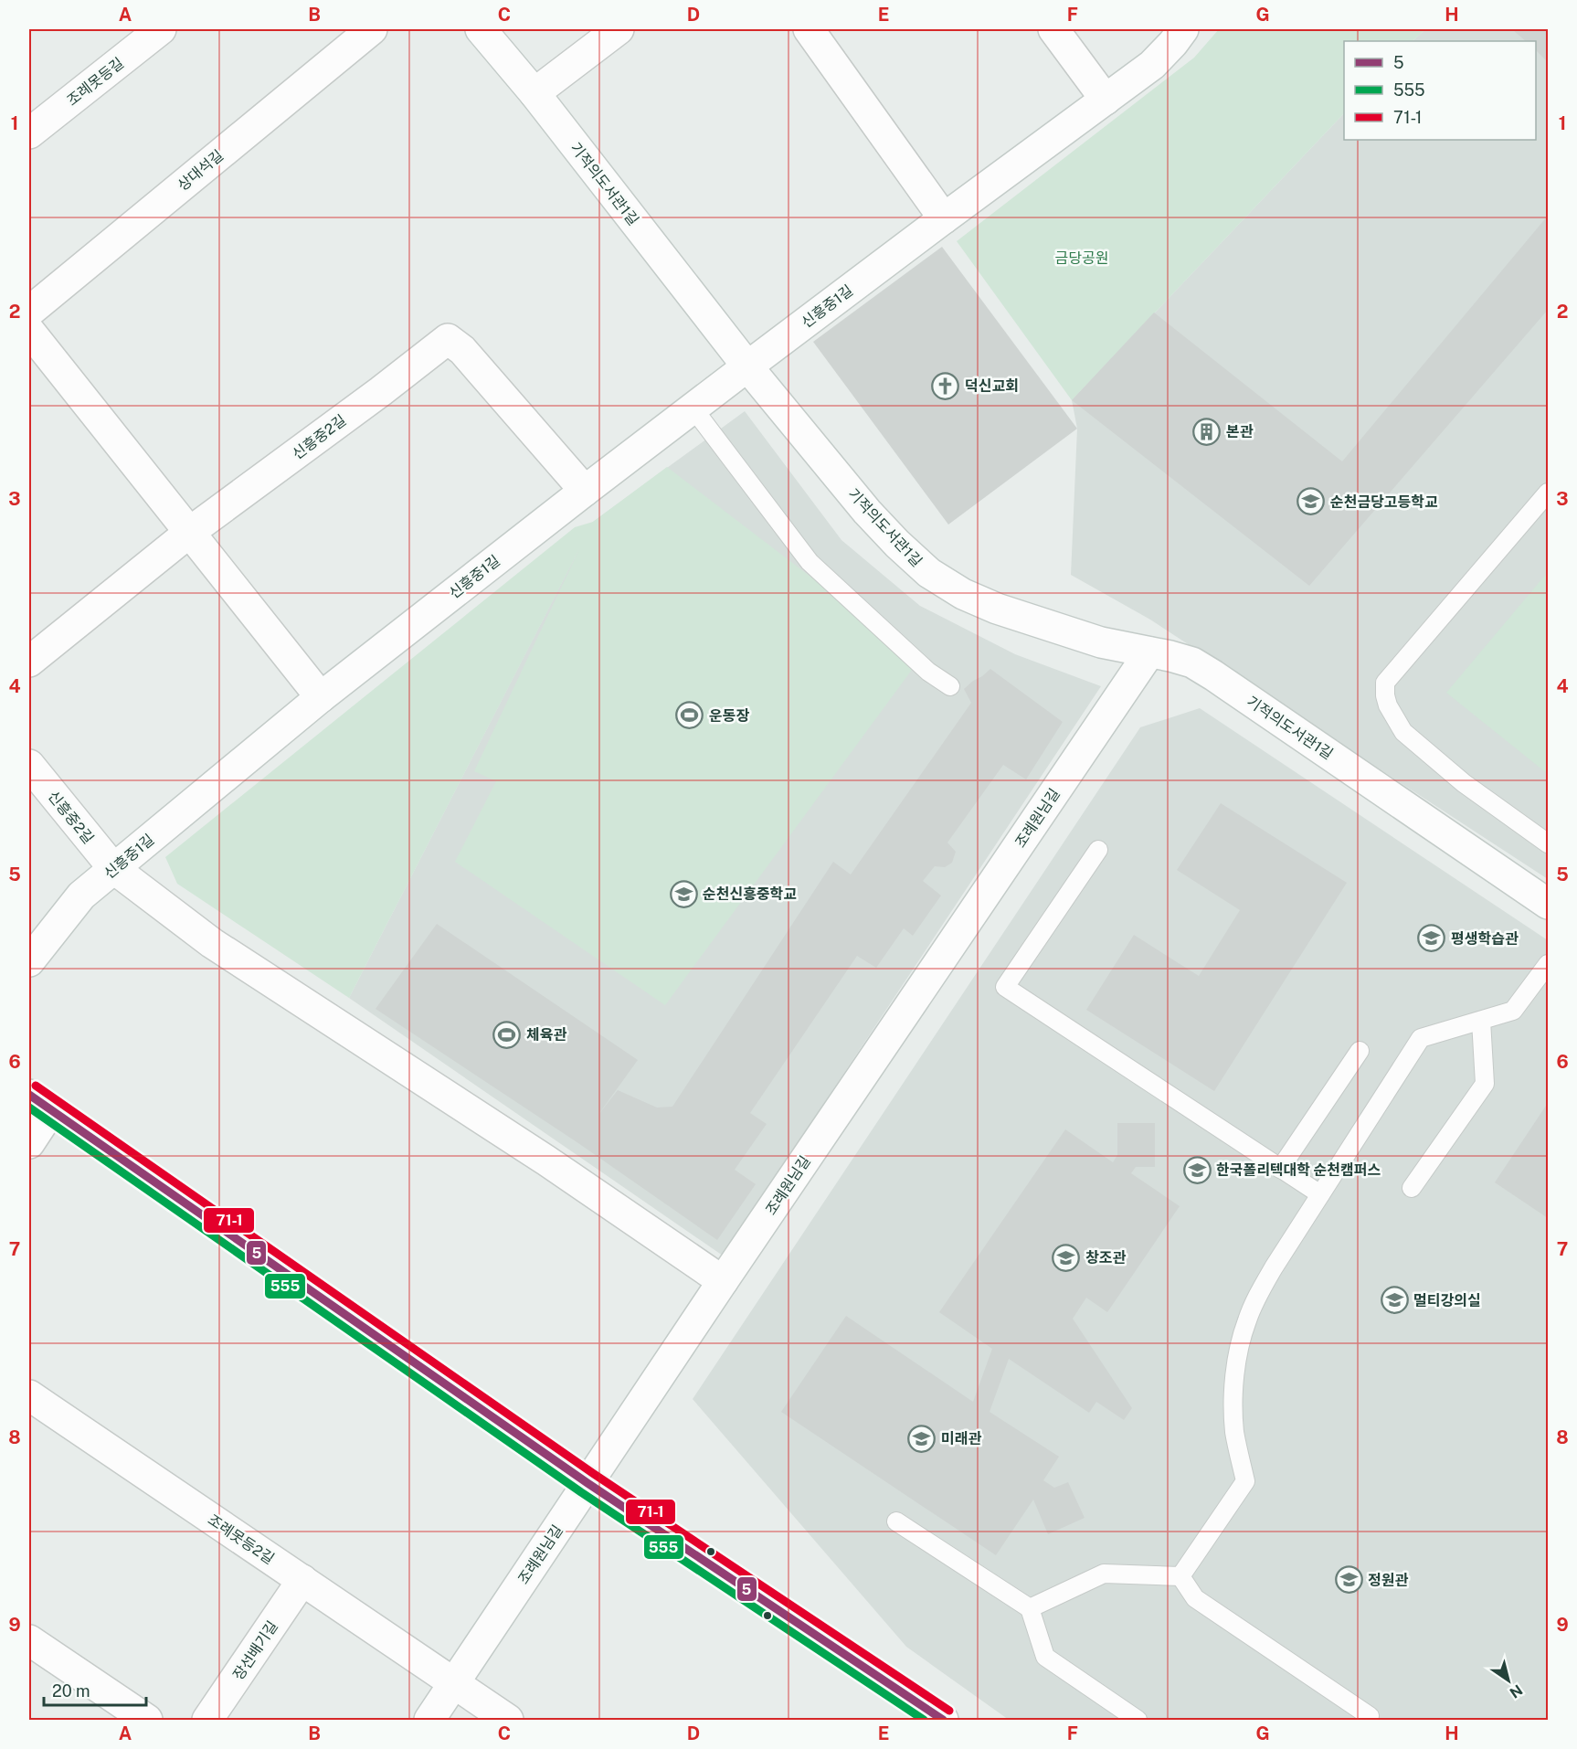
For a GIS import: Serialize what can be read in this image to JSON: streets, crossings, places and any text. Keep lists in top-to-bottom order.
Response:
{
  "streets": {
    "street": [
      "조례못등길",
      "상대석길",
      "기적의도서관1길",
      "신흥중1길",
      "신흥중2길",
      "조례원님길",
      "조례못등2길",
      "장선배기길"
    ]
  },
  "crossings": [
    ["기적의도서관1길", "신흥중1길"],
    ["기적의도서관1길", "조례원님길"],
    ["신흥중1길", "신흥중2길"],
    ["신흥중2길", "조례원님길"],
    ["조례원님길", "조례못등2길"],
    ["조례못등2길", "장선배기길"]
  ],
  "parks": ["금당공원"],
  "places": {
    "church": ["덕신교회"],
    "building": ["본관"],
    "school or university": [
      "순천금당고등학교",
      "순천신흥중학교",
      "평생학습관",
      "한국폴리텍대학 순천캠퍼스",
      "창조관",
      "멀티강의실",
      "미래관",
      "정원관"
    ],
    "sports": ["운동장", "체육관"]
  },
  "lines": ["transit line 71-1", "transit line 5", "transit line 555"],
  "legend": ["5", "555", "71-1"],
  "scale_bar": "20 m",
  "north": "bottom right",
  "grid": {
    "columns": [
      "A",
      "B",
      "C",
      "D",
      "E",
      "F",
      "G",
      "H"
    ],
    "rows": [
      "1",
      "2",
      "3",
      "4",
      "5",
      "6",
      "7",
      "8",
      "9"
    ]
  }
}
